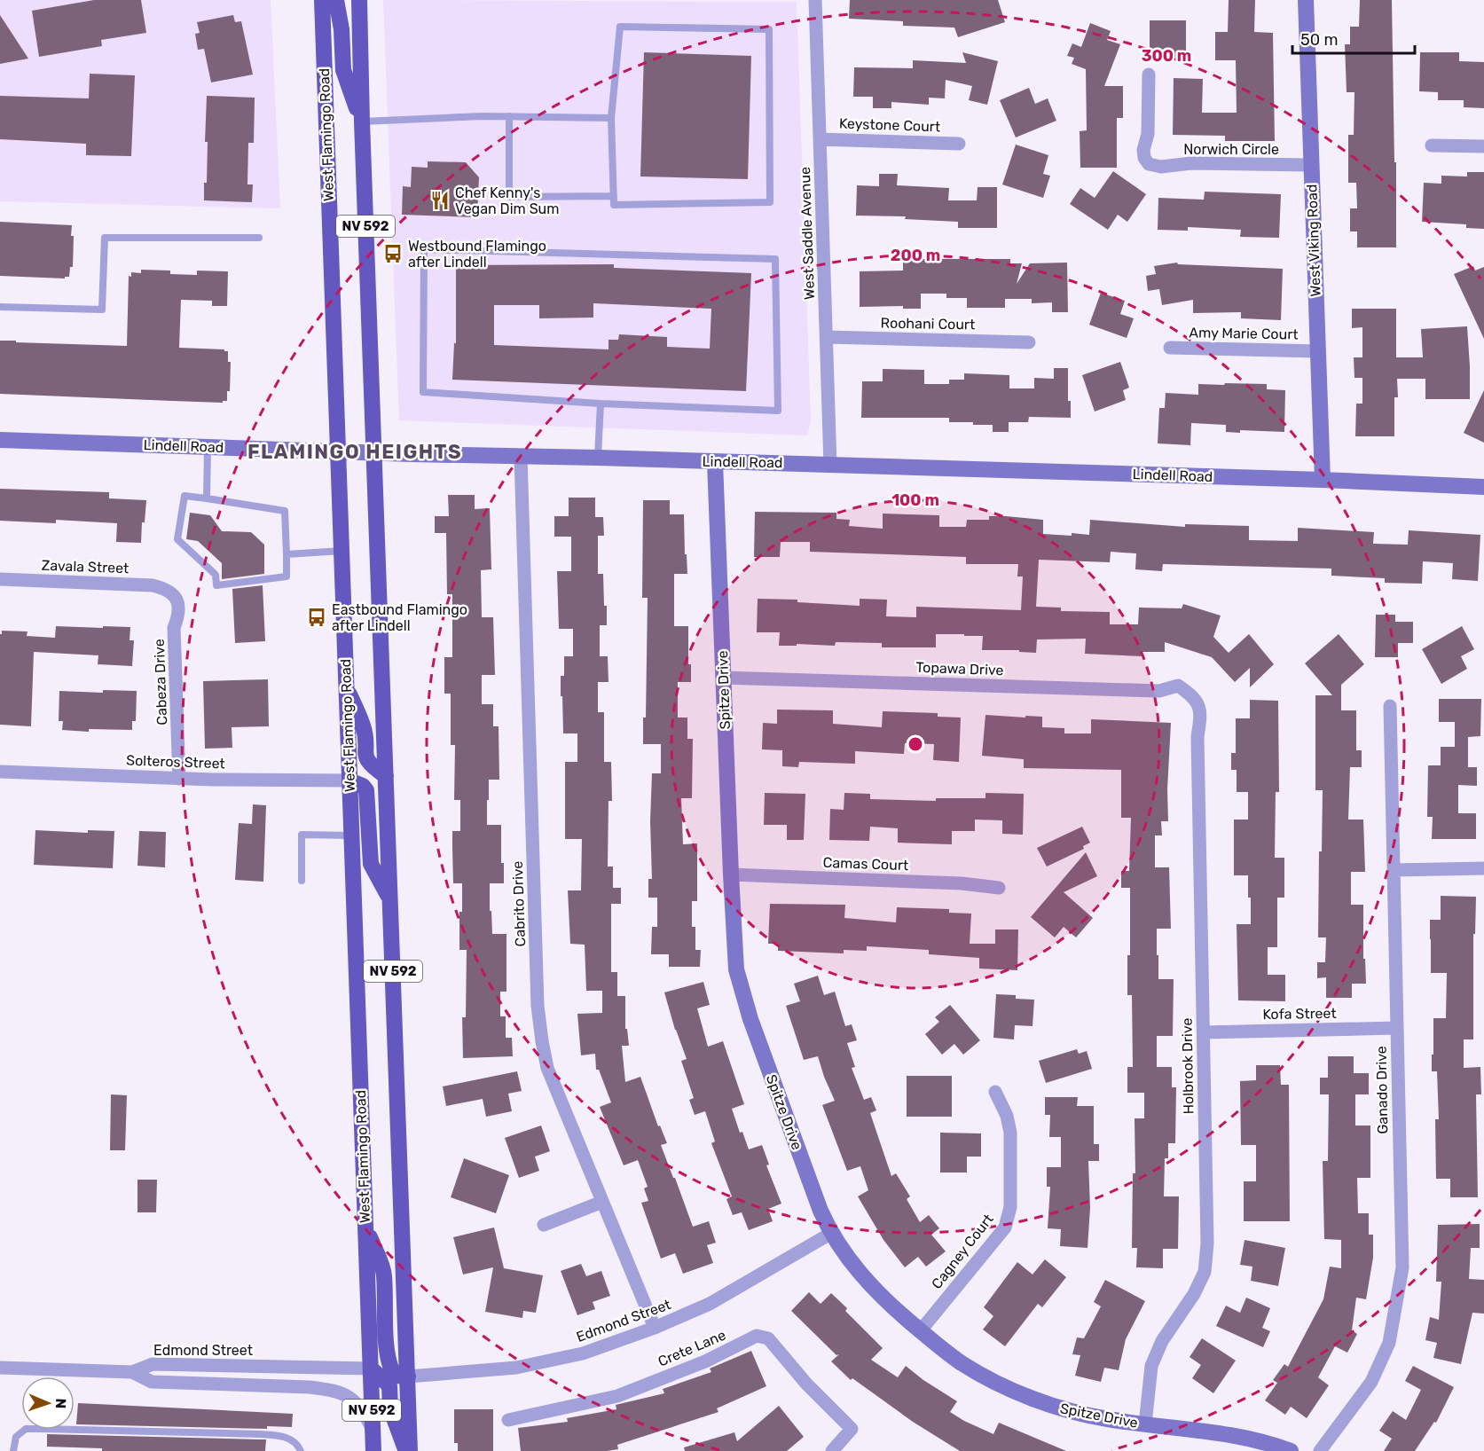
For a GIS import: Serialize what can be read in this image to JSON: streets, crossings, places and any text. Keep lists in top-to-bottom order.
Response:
{
  "streets": {
    "main road": ["West Flamingo Road", "NV 592"],
    "street": [
      "Keystone Court",
      "Norwich Circle",
      "West Saddle Avenue",
      "West Viking Road",
      "Roohani Court",
      "Amy Marie Court",
      "Lindell Road",
      "Zavala Street",
      "Topawa Drive",
      "Cabeza Drive",
      "Spitze Drive",
      "Solteros Street",
      "Camas Court",
      "Cabrito Drive",
      "Kofa Street",
      "Holbrook Drive",
      "Ganado Drive",
      "Cagney Court",
      "Edmond Street",
      "Crete Lane"
    ]
  },
  "crossings": [
    ["Keystone Court", "West Saddle Avenue"],
    ["West Flamingo Road", "Lindell Road"],
    ["West Flamingo Road", "Solteros Street"],
    ["West Flamingo Road", "Edmond Street"],
    ["Norwich Circle", "West Viking Road"],
    ["NV 592", "Lindell Road"],
    ["NV 592", "Edmond Street"],
    ["West Saddle Avenue", "Roohani Court"],
    ["West Saddle Avenue", "Lindell Road"],
    ["West Viking Road", "Amy Marie Court"],
    ["West Viking Road", "Lindell Road"],
    ["Lindell Road", "Spitze Drive"],
    ["Lindell Road", "Cabrito Drive"],
    ["Zavala Street", "Cabeza Drive"],
    ["Topawa Drive", "Spitze Drive"],
    ["Topawa Drive", "Holbrook Drive"],
    ["Cabeza Drive", "Solteros Street"],
    ["Spitze Drive", "Camas Court"],
    ["Spitze Drive", "Holbrook Drive"],
    ["Spitze Drive", "Cagney Court"],
    ["Spitze Drive", "Edmond Street"],
    ["Cabrito Drive", "Edmond Street"],
    ["Kofa Street", "Holbrook Drive"],
    ["Kofa Street", "Ganado Drive"]
  ],
  "districts": ["FLAMINGO HEIGHTS"],
  "places": {
    "restaurant": ["Chef Kenny's Vegan Dim Sum"],
    "bus stop": ["Westbound Flamingo after Lindell", "Eastbound Flamingo after Lindell"]
  },
  "scale_bar": "50 m",
  "north": "right",
  "rings": ["300 m", "200 m", "100 m"]
}
